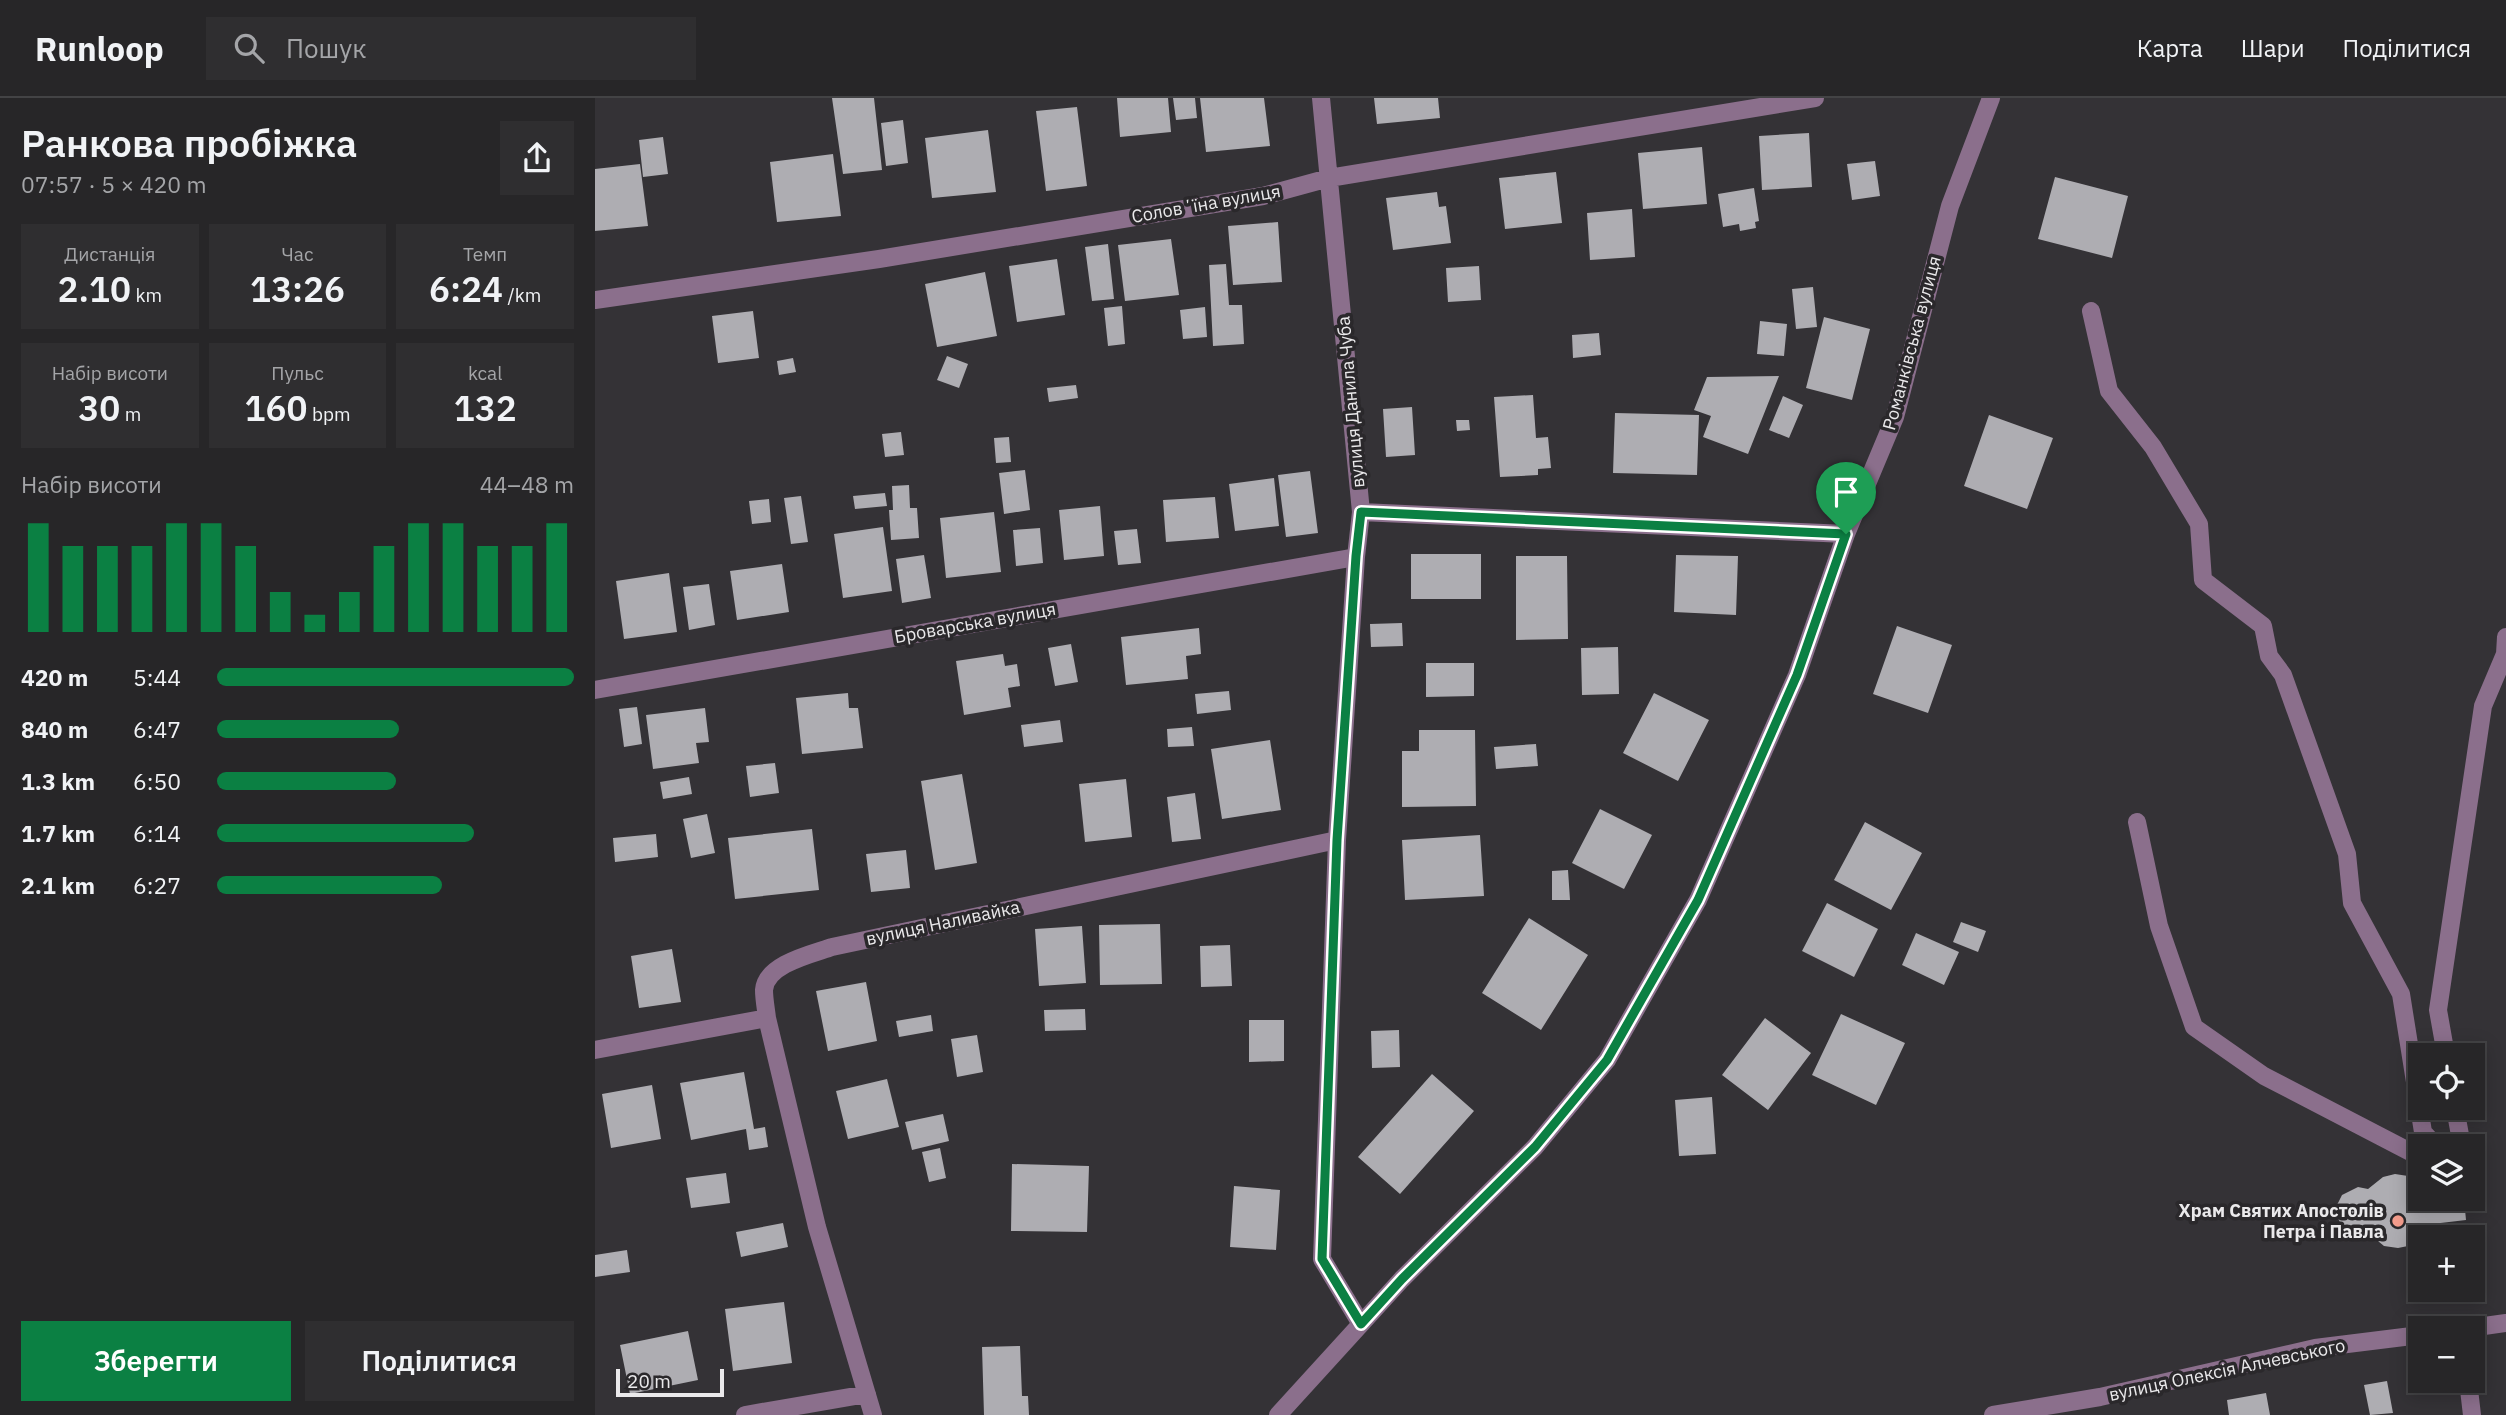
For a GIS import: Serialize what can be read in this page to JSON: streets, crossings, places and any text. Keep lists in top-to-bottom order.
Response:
{
  "streets": {
    "street": [
      "Соловʼїна вулиця",
      "Романківська вулиця",
      "вулиця Данила Чуба",
      "Броварська вулиця",
      "вулиця Наливайка",
      "вулиця Олексія Алчевського"
    ]
  },
  "crossings": [
    ["Соловʼїна вулиця", "вулиця Данила Чуба"],
    ["Романківська вулиця", "вулиця Данила Чуба"],
    ["вулиця Данила Чуба", "Броварська вулиця"],
    ["вулиця Данила Чуба", "вулиця Наливайка"]
  ],
  "places": ["Храм Святих Апостолів Петра і Павла"],
  "scale_bar": "20 m",
  "page": {
    "header": "Runloop",
    "search": "Пошук",
    "nav": ["Карта", "Шари", "Поділитися"],
    "heading": ["Ранкова пробіжка", "07:57 · 5 × 420 m"],
    "stats": [
      ["Дистанція", "2.10 km"],
      ["Час", "13:26"],
      ["Темп", "6:24 /km"],
      ["Набір висоти", "30 m"],
      ["Пульс", "160 bpm"],
      ["kcal", "132"]
    ],
    "chart": ["Набір висоти", "44–48 m"],
    "list": [
      {
        "name": "420 m",
        "note": "5:44"
      },
      {
        "name": "840 m",
        "note": "6:47"
      },
      {
        "name": "1.3 km",
        "note": "6:50"
      },
      {
        "name": "1.7 km",
        "note": "6:14"
      },
      {
        "name": "2.1 km",
        "note": "6:27"
      }
    ],
    "map_buttons": ["+", "−"],
    "buttons": ["Зберегти", "Поділитися"],
    "scale": "20 m"
  }
}
